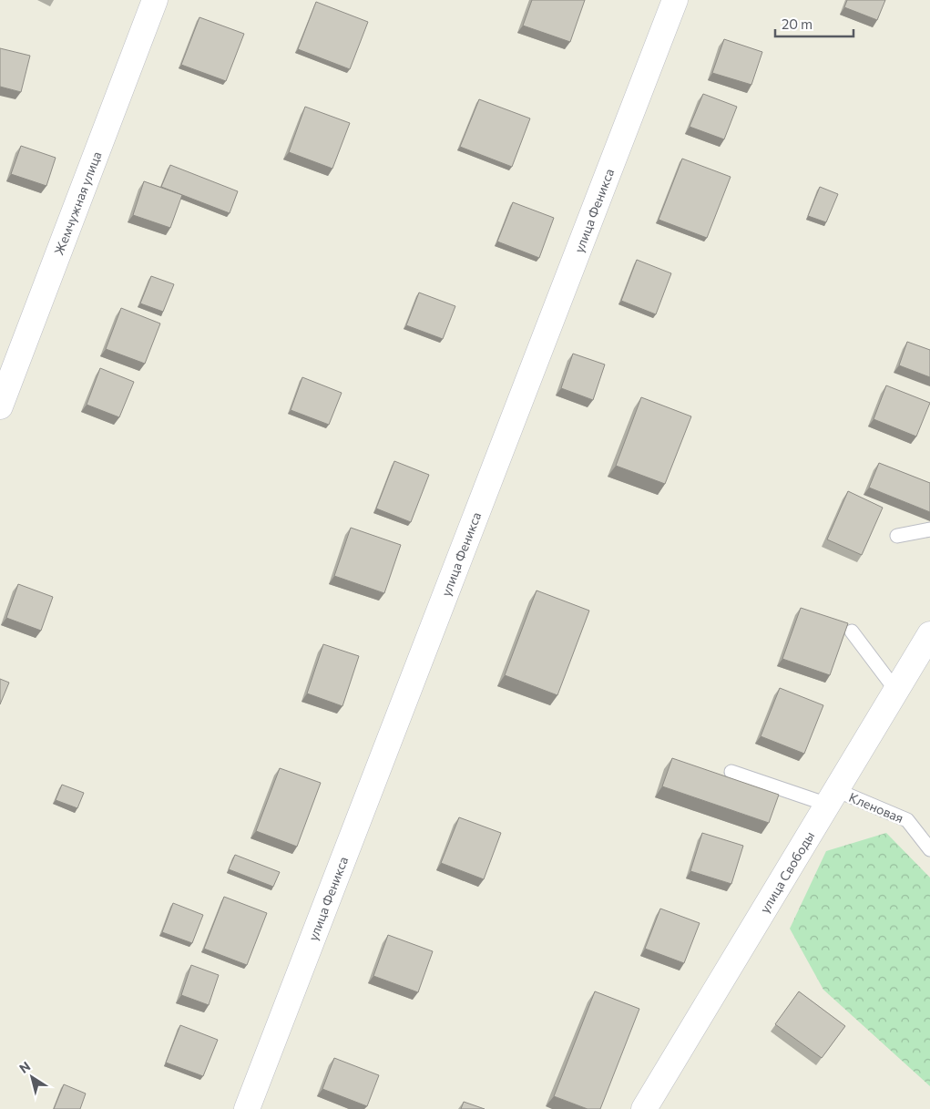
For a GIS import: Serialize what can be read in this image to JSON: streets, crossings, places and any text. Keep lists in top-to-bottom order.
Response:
{
  "streets": {
    "street": ["Жемчужная улица", "улица Феникса", "улица Свободы"],
    "lane": ["Кленовая"]
  },
  "crossings": [
    ["Кленовая", "улица Свободы"]
  ],
  "scale_bar": "20 m",
  "north": "top left"
}
